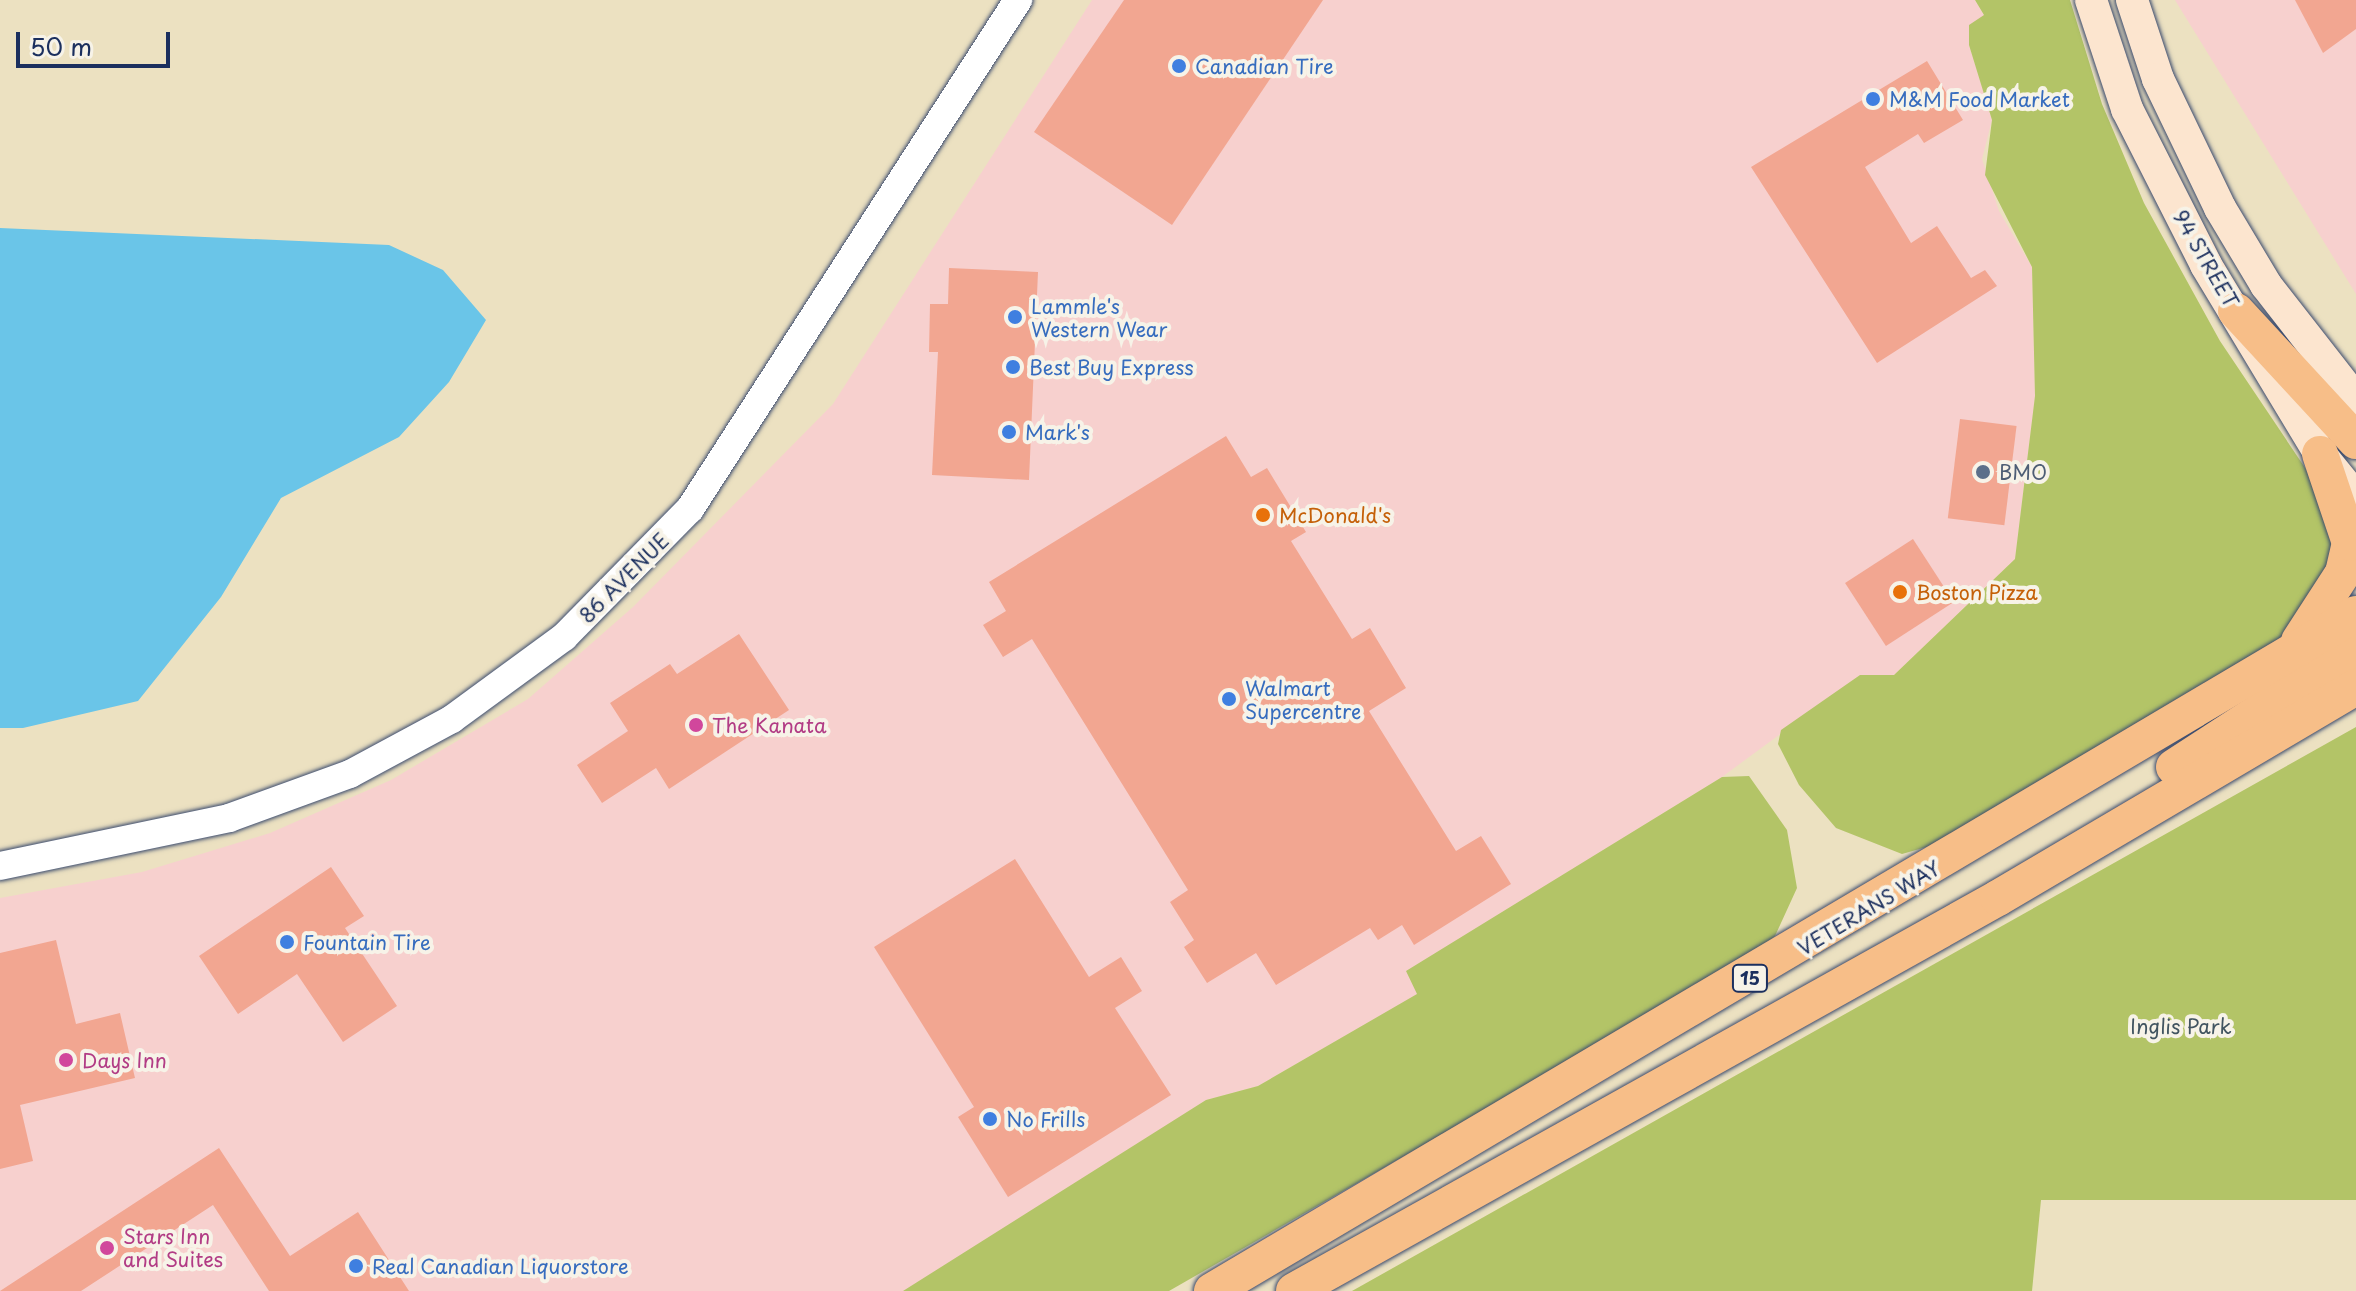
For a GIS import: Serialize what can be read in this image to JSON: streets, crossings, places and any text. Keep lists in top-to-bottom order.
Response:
{
  "streets": {
    "main road": ["94 STREET", "VETERANS WAY", "15"],
    "street": ["86 AVENUE"]
  },
  "parks": ["Inglis Park"],
  "places": [
    "Canadian Tire",
    "M&M Food Market",
    "Lammle's Western Wear",
    "Best Buy Express",
    "Mark's",
    "BMO",
    "McDonald's",
    "Boston Pizza",
    "Walmart Supercentre",
    "The Kanata",
    "Fountain Tire",
    "Days Inn",
    "No Frills",
    "Stars Inn and Suites",
    "Real Canadian Liquorstore"
  ],
  "scale_bar": "50 m"
}
